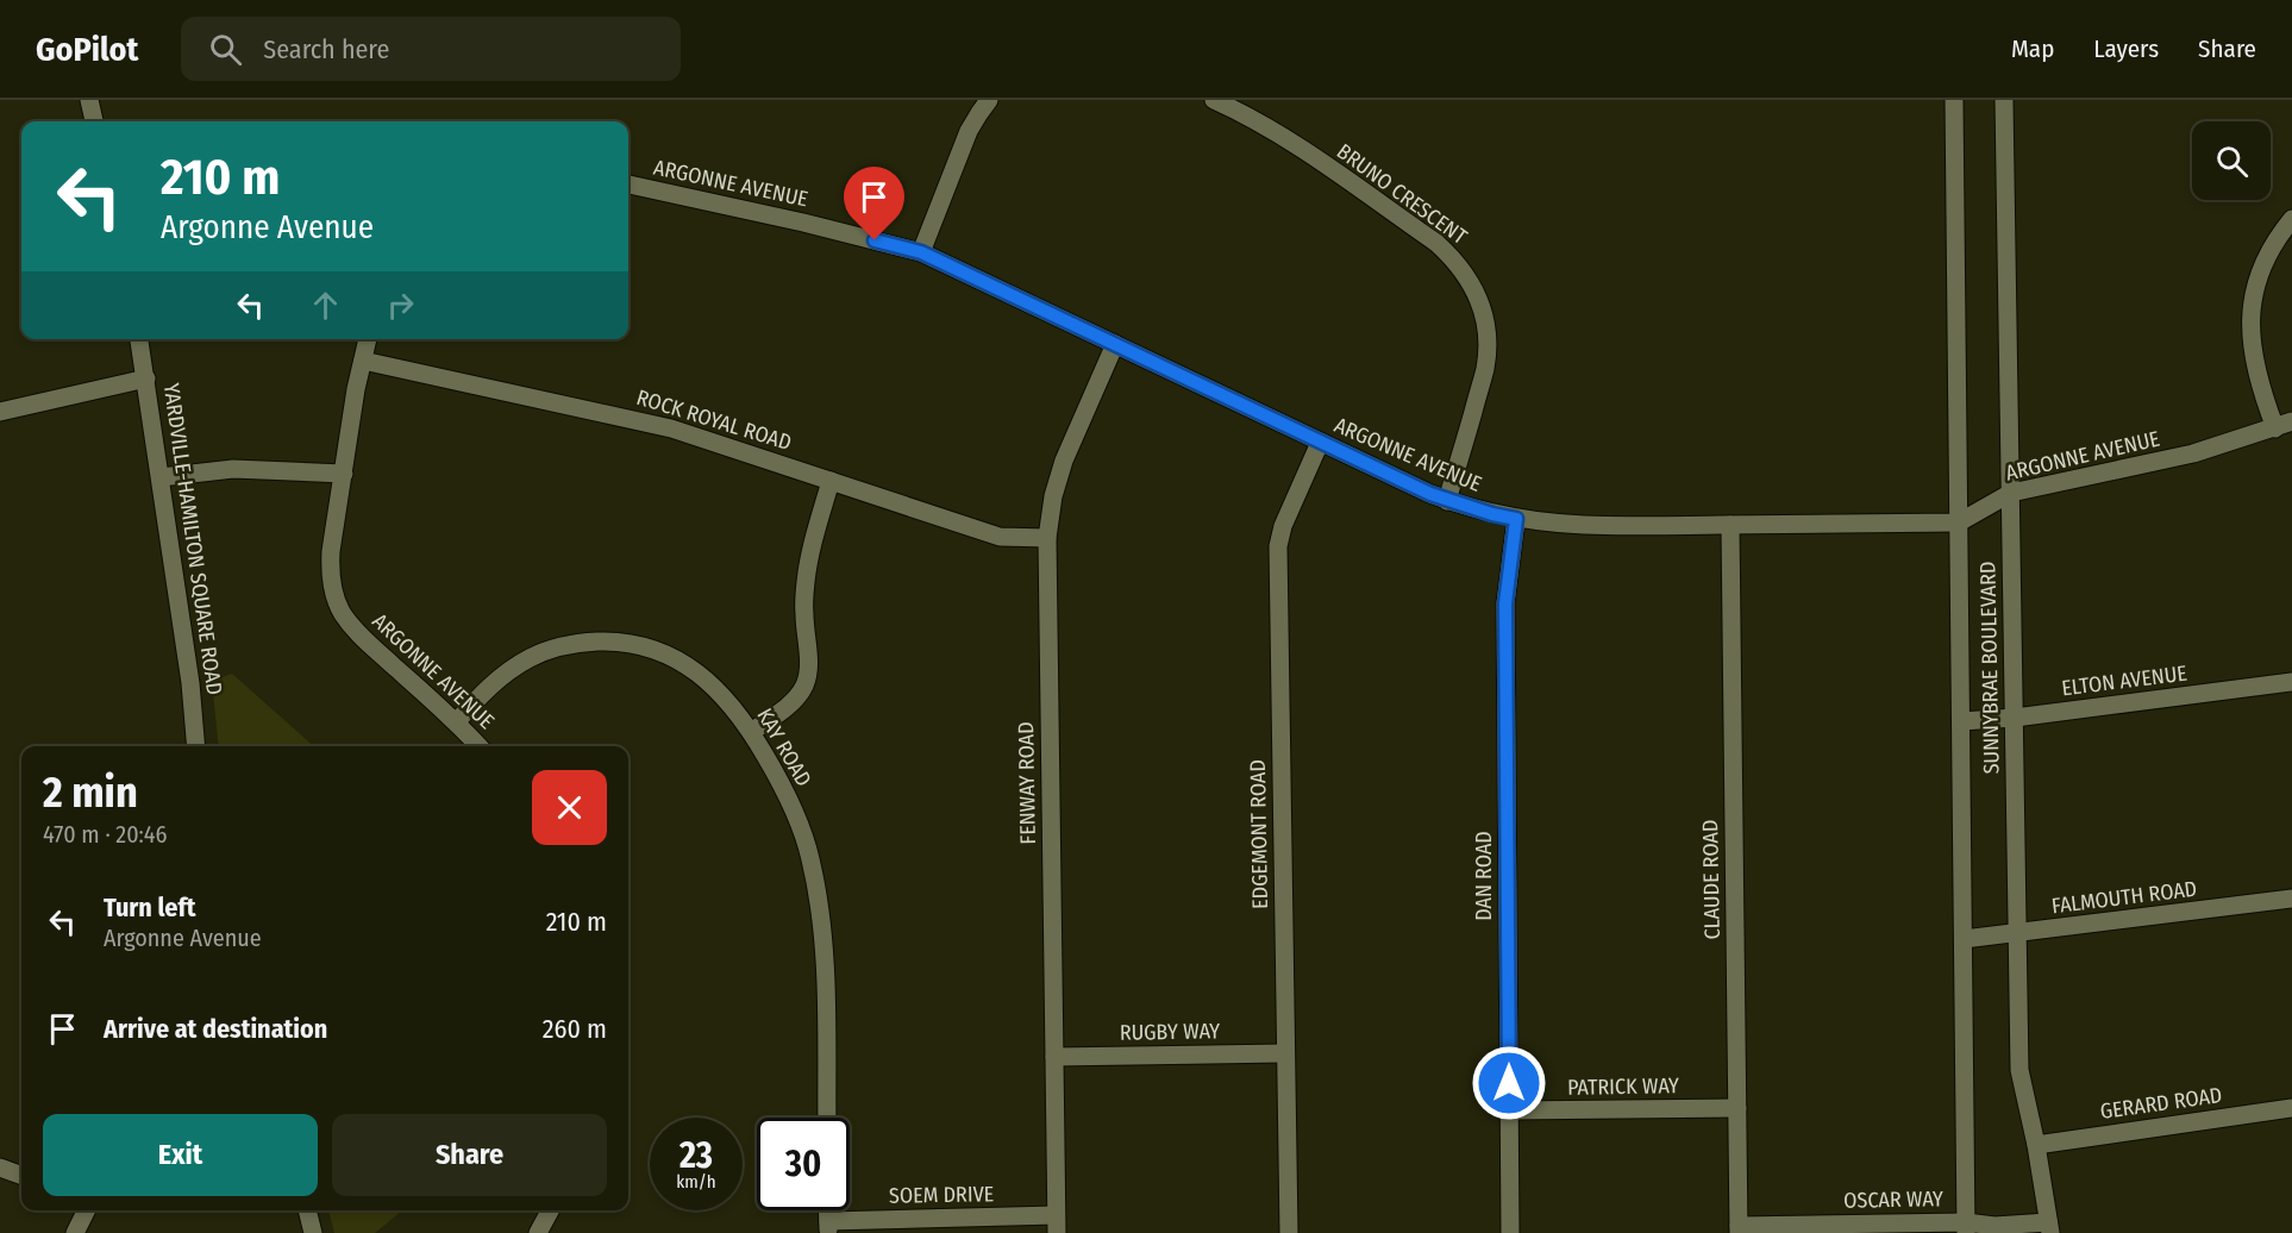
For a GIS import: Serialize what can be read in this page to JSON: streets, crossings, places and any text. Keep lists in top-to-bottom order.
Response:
{
  "streets": {
    "street": [
      "ARGONNE AVENUE",
      "BRUNO CRESCENT",
      "ROCK ROYAL ROAD",
      "YARDVILLE-HAMILTON SQUARE ROAD",
      "SUNNYBRAE BOULEVARD",
      "ELTON AVENUE",
      "KAY ROAD",
      "FENWAY ROAD",
      "EDGEMONT ROAD",
      "DAN ROAD",
      "CLAUDE ROAD",
      "FALMOUTH ROAD",
      "RUGBY WAY",
      "PATRICK WAY",
      "GERARD ROAD",
      "SOEM DRIVE",
      "OSCAR WAY"
    ]
  },
  "crossings": [
    ["ARGONNE AVENUE", "BRUNO CRESCENT"],
    ["ARGONNE AVENUE", "ROCK ROYAL ROAD"],
    ["ARGONNE AVENUE", "SUNNYBRAE BOULEVARD"],
    ["ARGONNE AVENUE", "KAY ROAD"],
    ["ARGONNE AVENUE", "FENWAY ROAD"],
    ["ARGONNE AVENUE", "EDGEMONT ROAD"],
    ["ARGONNE AVENUE", "DAN ROAD"],
    ["ARGONNE AVENUE", "CLAUDE ROAD"],
    ["ROCK ROYAL ROAD", "FENWAY ROAD"],
    ["SUNNYBRAE BOULEVARD", "ELTON AVENUE"],
    ["SUNNYBRAE BOULEVARD", "FALMOUTH ROAD"],
    ["SUNNYBRAE BOULEVARD", "GERARD ROAD"],
    ["SUNNYBRAE BOULEVARD", "OSCAR WAY"],
    ["FENWAY ROAD", "RUGBY WAY"],
    ["FENWAY ROAD", "SOEM DRIVE"],
    ["EDGEMONT ROAD", "RUGBY WAY"],
    ["DAN ROAD", "PATRICK WAY"],
    ["CLAUDE ROAD", "PATRICK WAY"],
    ["CLAUDE ROAD", "OSCAR WAY"]
  ],
  "page": {
    "header": "GoPilot",
    "search": "Search here",
    "nav": ["Map", "Layers", "Share"],
    "turn": ["210 m", "Argonne Avenue"],
    "heading": ["2 min", "470 m · 20:46"],
    "list": [
      {
        "name": "Turn left",
        "note": "Argonne Avenue",
        "value": "210 m"
      },
      {
        "name": "Arrive at destination",
        "value": "260 m"
      }
    ],
    "buttons": ["Exit", "Share"],
    "speed": "23 km/h",
    "limit": "30"
  }
}
